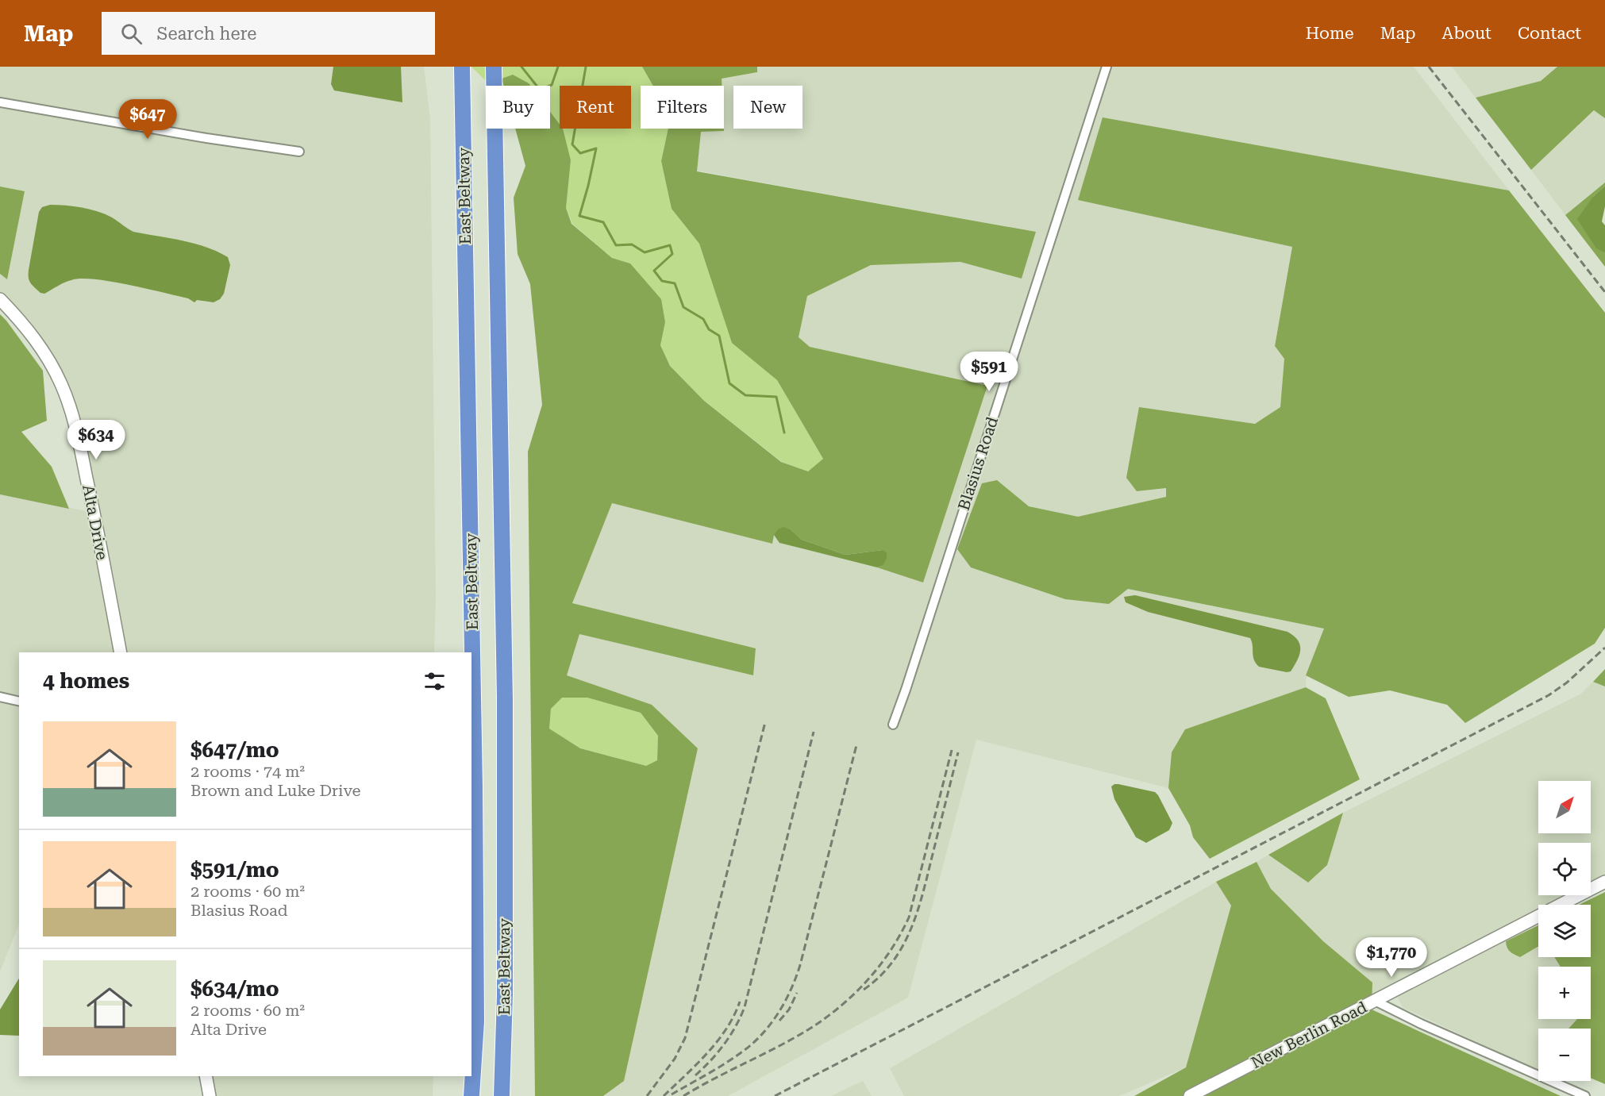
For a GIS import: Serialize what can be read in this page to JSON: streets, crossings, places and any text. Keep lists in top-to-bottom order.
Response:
{
  "streets": {
    "highway": ["East Beltway"],
    "street": ["Blasius Road", "Alta Drive", "New Berlin Road"]
  },
  "north": "top right",
  "page": {
    "header": "Map",
    "search": "Search here",
    "nav": [
      "Home",
      "Map",
      "About",
      "Contact"
    ],
    "chip": [
      "Buy",
      "Rent",
      "Filters",
      "New"
    ],
    "price": [
      "$647",
      "$591",
      "$634",
      "$1,770"
    ],
    "heading": "4 homes",
    "list": [
      {
        "name": "$647/mo",
        "note": "2 rooms · 74 m² · Brown and Luke Drive"
      },
      {
        "name": "$591/mo",
        "note": "2 rooms · 60 m² · Blasius Road"
      },
      {
        "name": "$634/mo",
        "note": "2 rooms · 60 m² · Alta Drive"
      }
    ],
    "map_buttons": ["+", "−"]
  }
}
